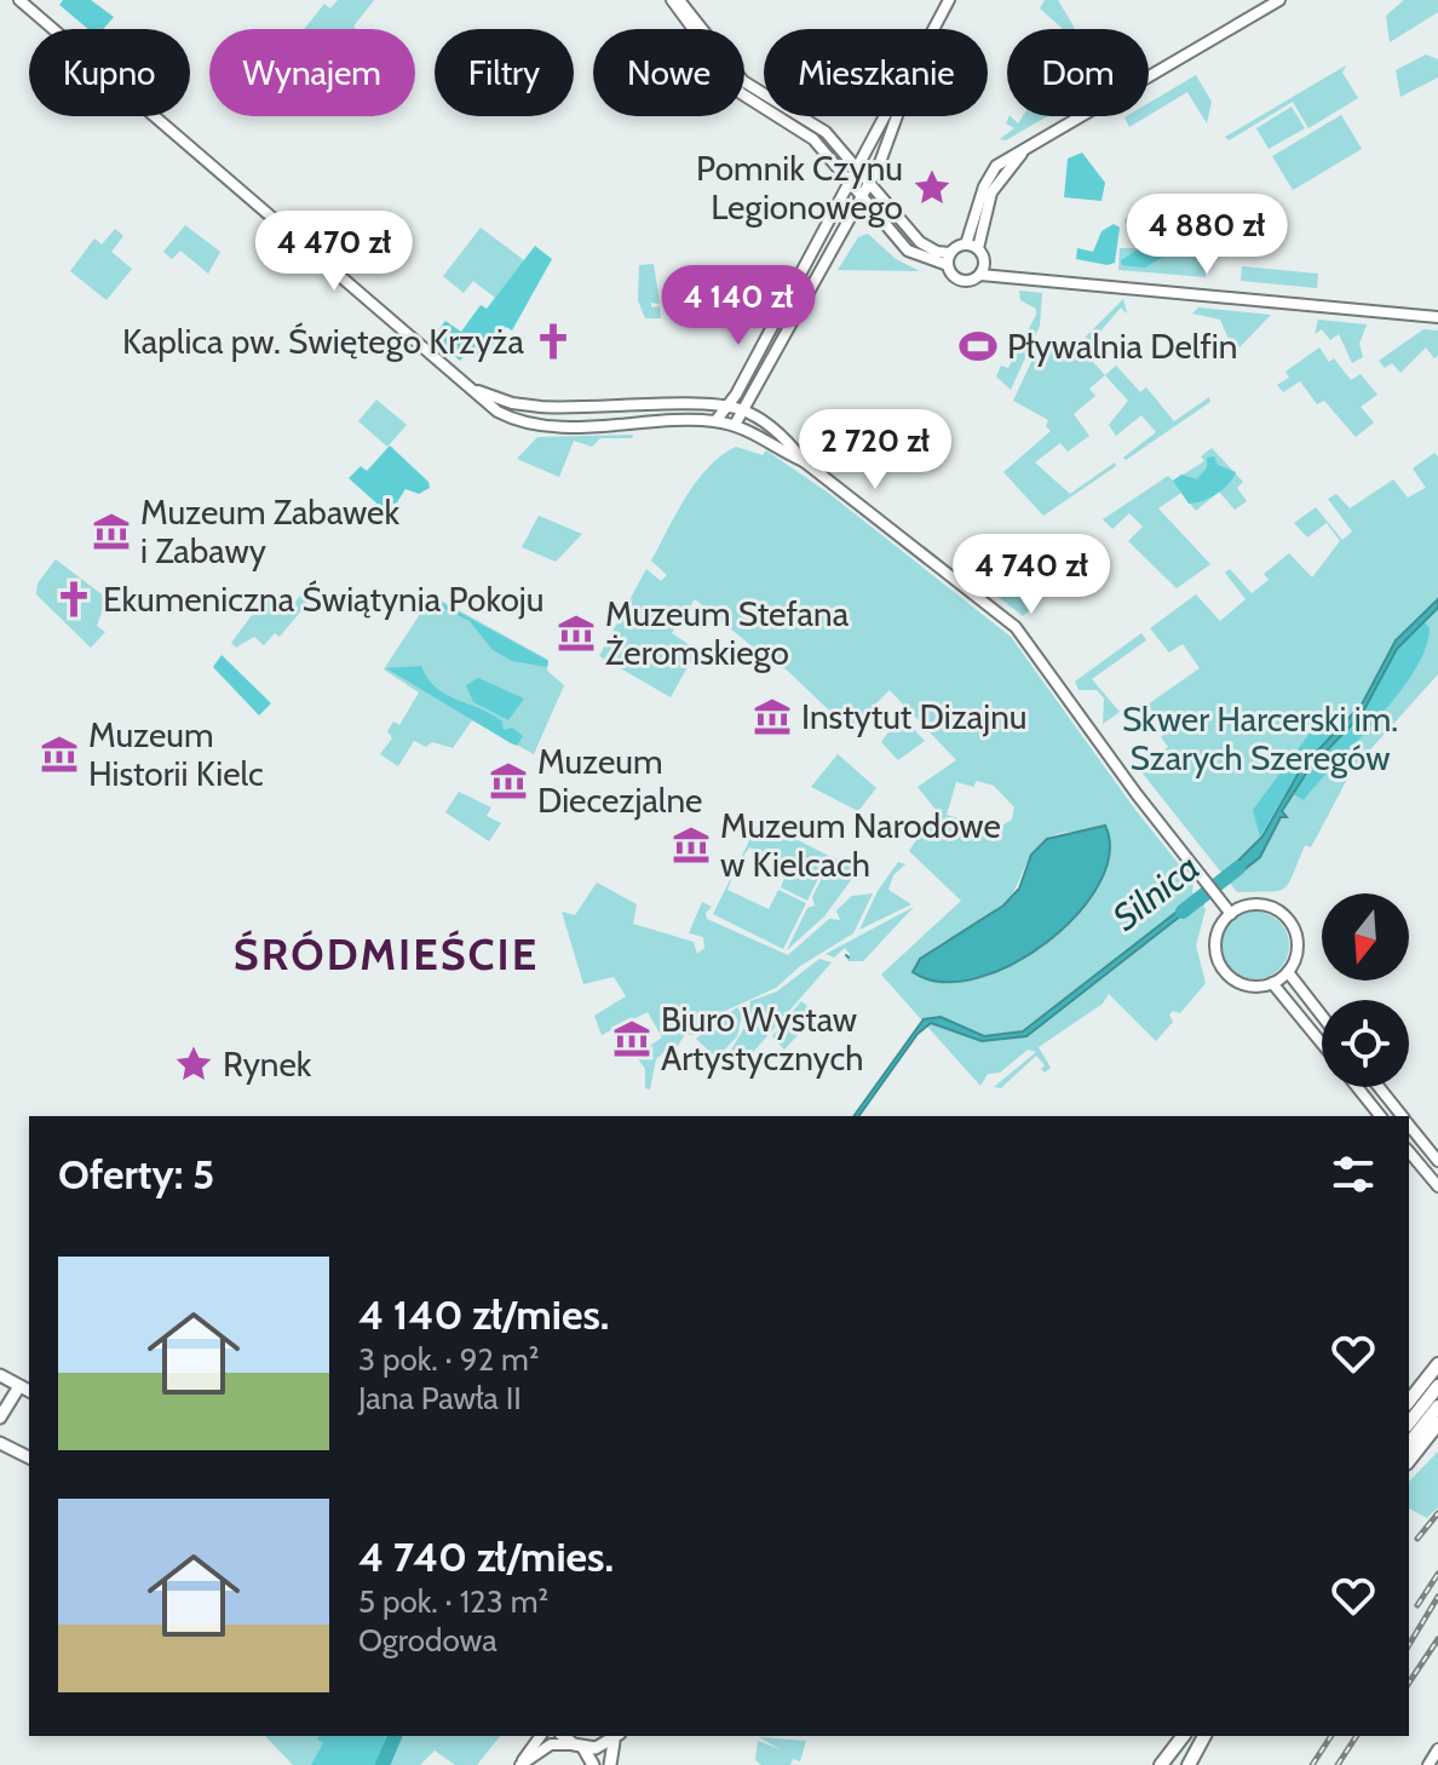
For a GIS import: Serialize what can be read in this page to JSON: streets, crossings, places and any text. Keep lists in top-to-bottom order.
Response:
{
  "districts": ["ŚRÓDMIEŚCIE"],
  "water": ["Silnica"],
  "parks": ["Skwer Harcerski im. Szarych Szeregów"],
  "places": {
    "place": ["Pomnik Czynu Legionowego", "Rynek"],
    "church": ["Kaplica pw. Świętego Krzyża", "Ekumeniczna Świątynia Pokoju"],
    "sports": ["Pływalnia Delfin"],
    "museum": [
      "Muzeum Zabawek i Zabawy",
      "Muzeum Stefana Żeromskiego",
      "Instytut Dizajnu",
      "Muzeum Historii Kielc",
      "Muzeum Diecezjalne",
      "Muzeum Narodowe w Kielcach",
      "Biuro Wystaw Artystycznych"
    ]
  },
  "north": "bottom",
  "page": {
    "chip": [
      "Kupno",
      "Wynajem",
      "Filtry",
      "Nowe",
      "Mieszkanie",
      "Dom"
    ],
    "price": [
      "4 880 zł",
      "4 470 zł",
      "4 140 zł",
      "2 720 zł",
      "4 740 zł"
    ],
    "heading": "Oferty: 5",
    "list": [
      {
        "name": "4 140 zł/mies.",
        "note": "3 pok. · 92 m² · Jana Pawła II"
      },
      {
        "name": "4 740 zł/mies.",
        "note": "5 pok. · 123 m² · Ogrodowa"
      }
    ]
  }
}
